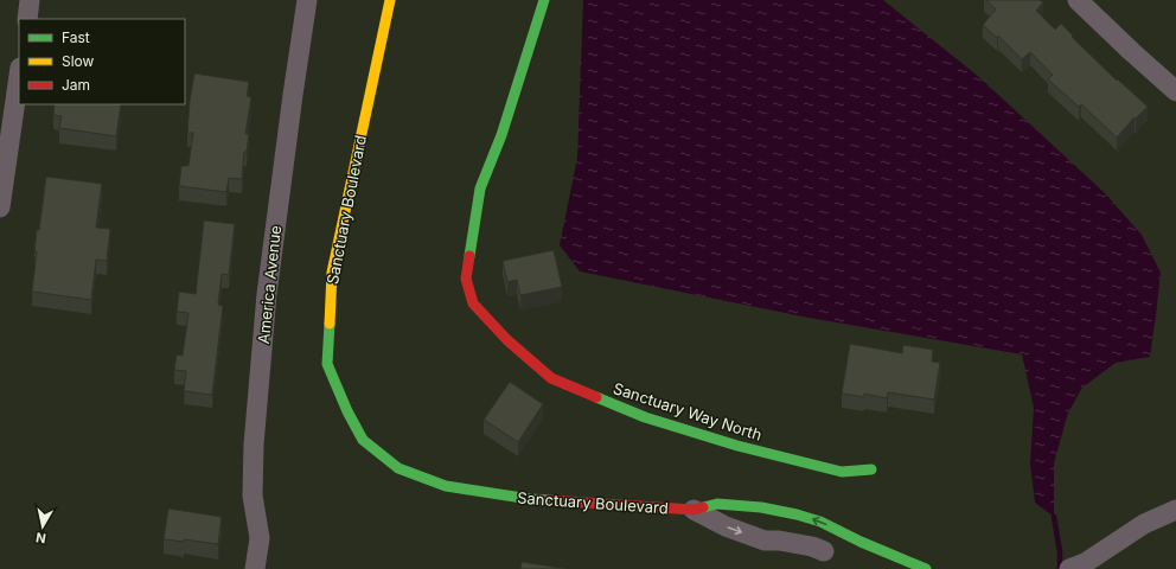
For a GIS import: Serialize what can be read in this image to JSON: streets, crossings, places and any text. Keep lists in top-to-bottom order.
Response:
{
  "streets": {
    "street": ["Sanctuary Boulevard", "America Avenue", "Sanctuary Way North"]
  },
  "legend": ["Fast", "Slow", "Jam"],
  "north": "bottom"
}
